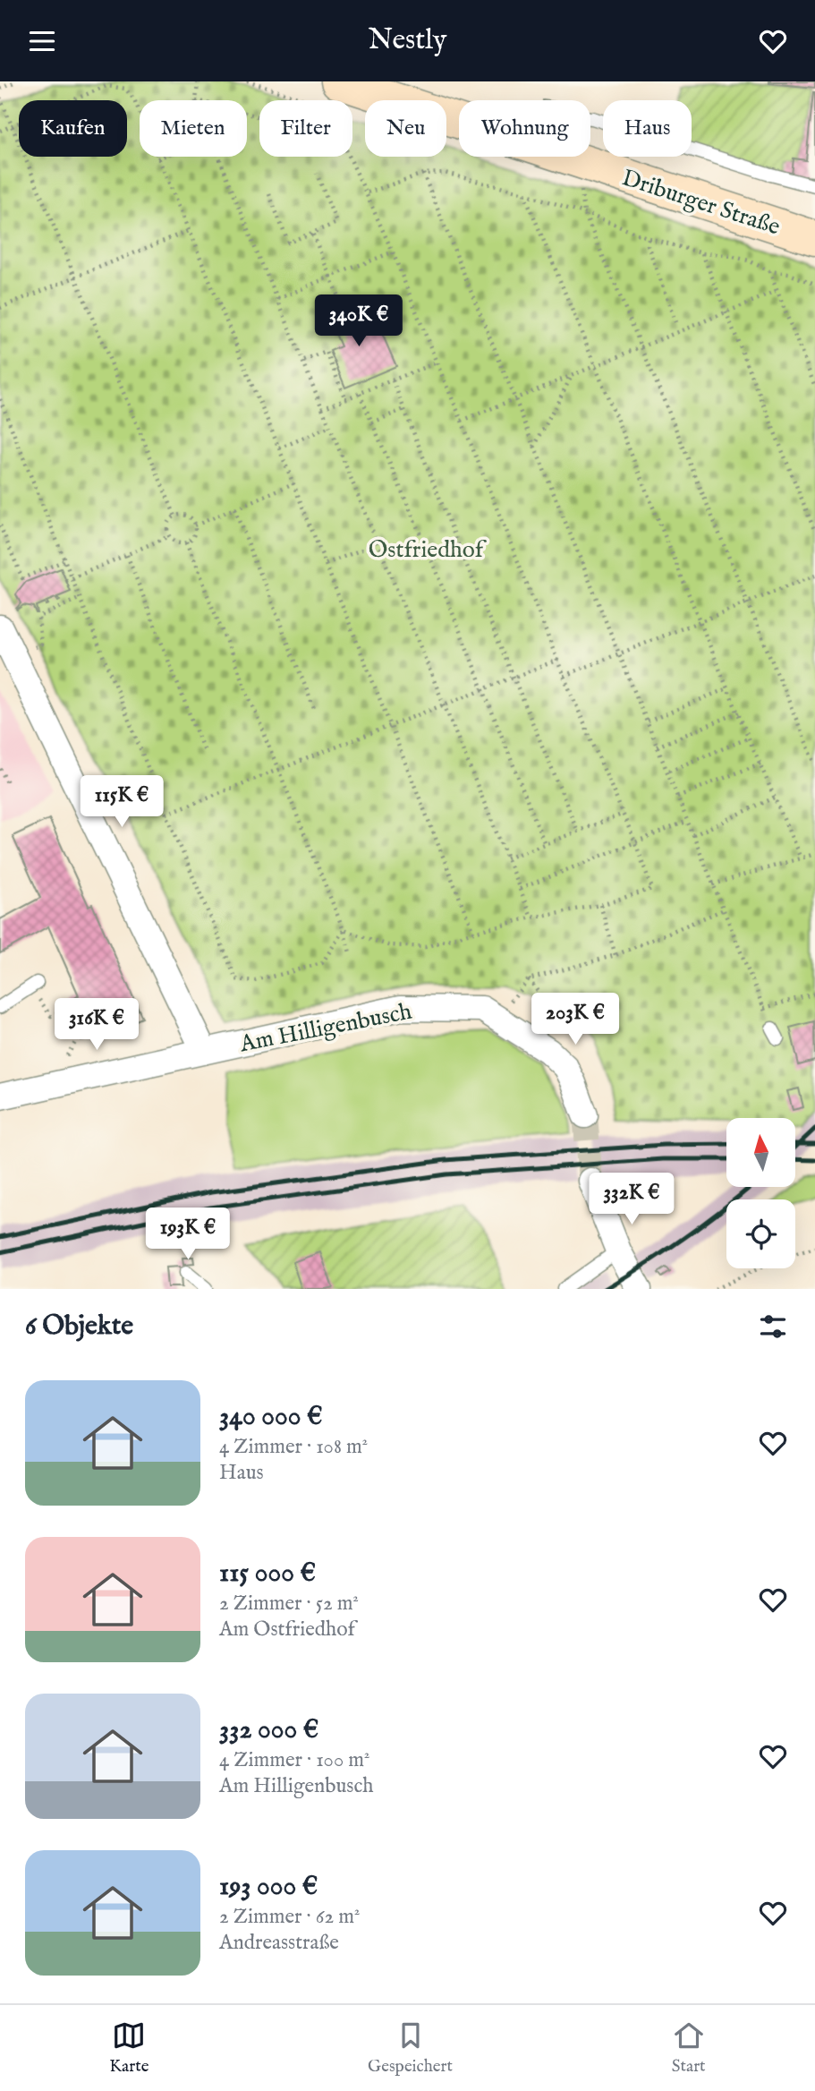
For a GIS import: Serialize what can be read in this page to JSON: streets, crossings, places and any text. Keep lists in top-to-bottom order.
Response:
{
  "streets": {
    "main road": ["Driburger Straße"],
    "street": ["Am Hilligenbusch"]
  },
  "parks": ["Ostfriedhof"],
  "north": "top",
  "page": {
    "header": "Nestly",
    "chip": [
      "Kaufen",
      "Mieten",
      "Filter",
      "Neu",
      "Wohnung",
      "Haus"
    ],
    "price": [
      "340K €",
      "115K €",
      "203K €",
      "316K €",
      "332K €",
      "193K €"
    ],
    "heading": "6 Objekte",
    "list": [
      {
        "name": "340 000 €",
        "note": "4 Zimmer · 108 m² · Haus"
      },
      {
        "name": "115 000 €",
        "note": "2 Zimmer · 52 m² · Am Ostfriedhof"
      },
      {
        "name": "332 000 €",
        "note": "4 Zimmer · 100 m² · Am Hilligenbusch"
      },
      {
        "name": "193 000 €",
        "note": "2 Zimmer · 62 m² · Andreasstraße"
      }
    ],
    "tabs": ["Karte", "Gespeichert", "Start"]
  }
}
